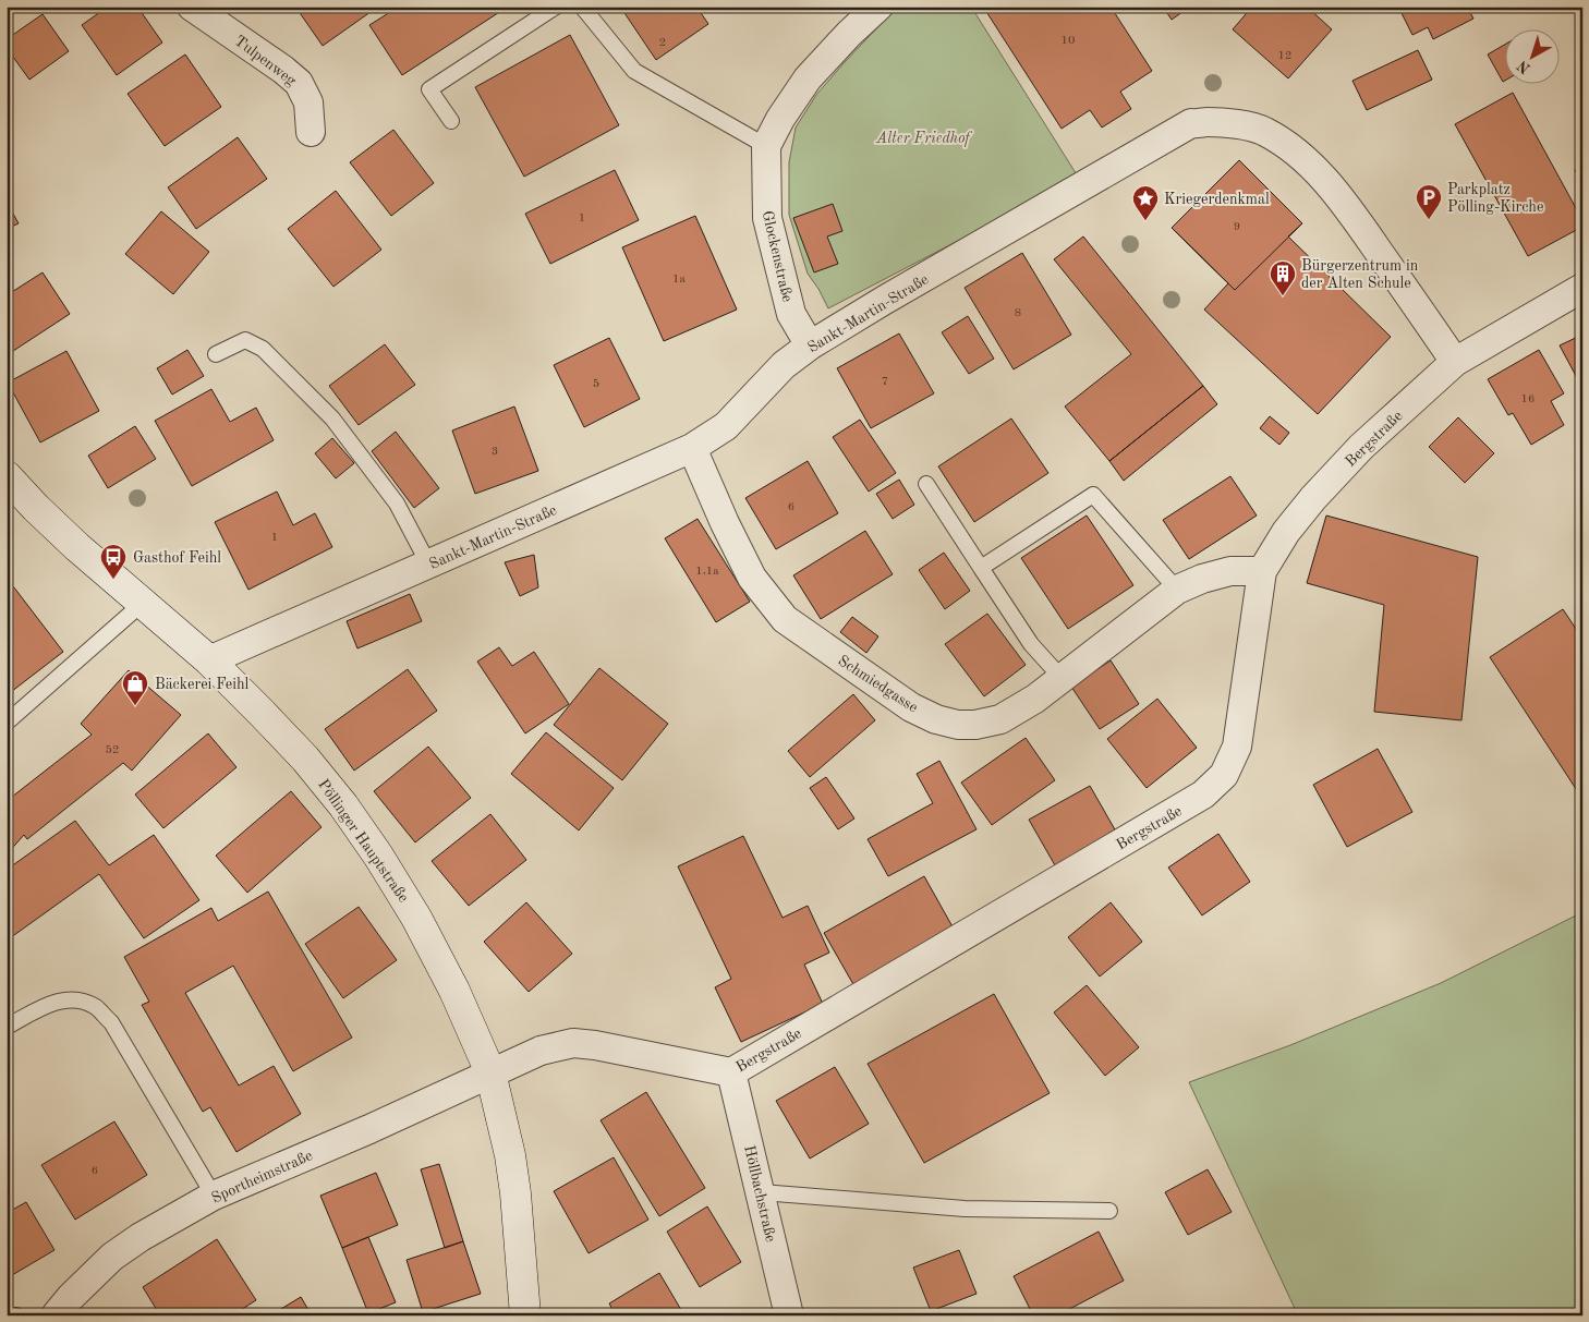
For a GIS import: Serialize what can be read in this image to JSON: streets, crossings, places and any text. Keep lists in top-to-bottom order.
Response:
{
  "streets": {
    "street": [
      "Tulpenweg",
      "Glockenstraße",
      "Sankt-Martin-Straße",
      "Bergstraße",
      "Schmiedgasse",
      "Pöllinger Hauptstraße",
      "Sportheimstraße",
      "Höllbachstraße"
    ]
  },
  "crossings": [
    ["Glockenstraße", "Sankt-Martin-Straße"],
    ["Sankt-Martin-Straße", "Bergstraße"],
    ["Sankt-Martin-Straße", "Schmiedgasse"],
    ["Sankt-Martin-Straße", "Pöllinger Hauptstraße"],
    ["Bergstraße", "Schmiedgasse"],
    ["Bergstraße", "Pöllinger Hauptstraße"],
    ["Bergstraße", "Sportheimstraße"],
    ["Bergstraße", "Höllbachstraße"],
    ["Pöllinger Hauptstraße", "Sportheimstraße"]
  ],
  "parks": ["Alter Friedhof"],
  "places": {
    "parking": ["Parkplatz Pölling-Kirche"],
    "place": ["Kriegerdenkmal"],
    "building": ["Bürgerzentrum in der Alten Schule"],
    "bus stop": ["Gasthof Feihl"],
    "shop": ["Bäckerei Feihl"]
  },
  "house_numbers": [
    "10",
    "2",
    "12",
    "1",
    "9",
    "1a",
    "8",
    "7",
    "5",
    "16",
    "3",
    "6",
    "1",
    "1,1a",
    "52",
    "6"
  ],
  "north": "bottom left"
}
